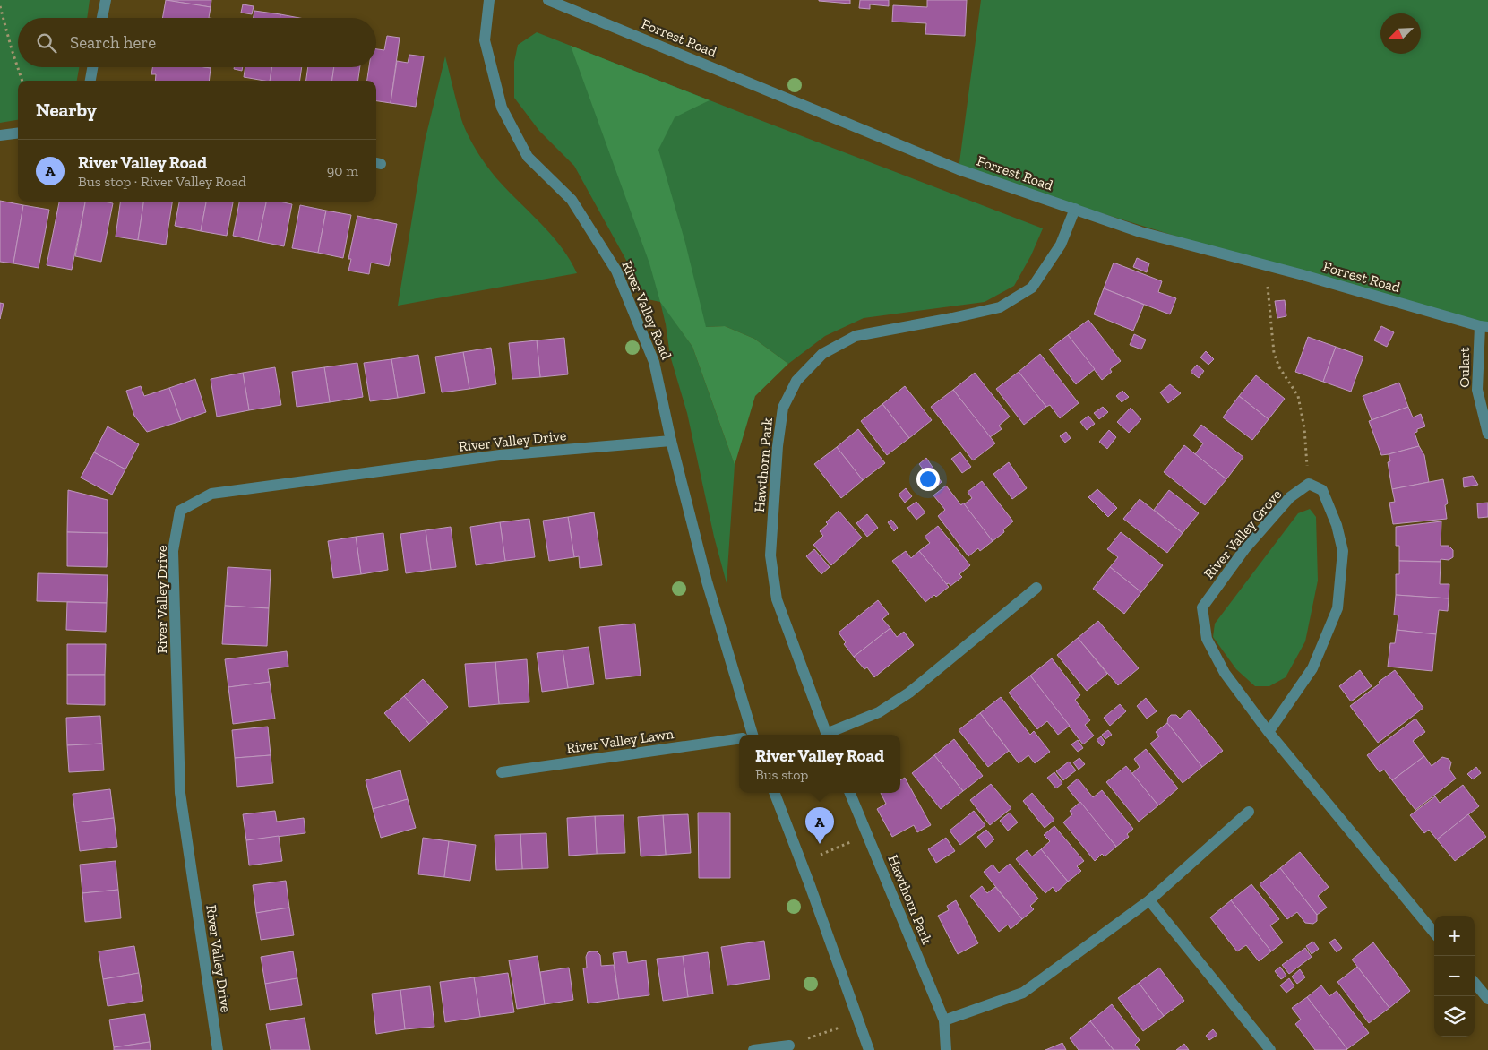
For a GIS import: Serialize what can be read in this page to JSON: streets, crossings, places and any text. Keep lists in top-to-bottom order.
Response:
{
  "streets": {
    "street": [
      "Forrest Road",
      "River Valley Road",
      "Oulart",
      "River Valley Drive",
      "Hawthorn Park",
      "River Valley Grove",
      "River Valley Lawn"
    ]
  },
  "crossings": [
    ["Forrest Road", "Oulart"],
    ["Forrest Road", "Hawthorn Park"],
    ["River Valley Road", "River Valley Drive"]
  ],
  "north": "bottom left",
  "page": {
    "search": "Search here",
    "heading": "Nearby",
    "list": [
      {
        "mark": "A",
        "name": "River Valley Road",
        "note": "Bus stop · River Valley Road",
        "value": "90 m"
      }
    ],
    "popup": ["River Valley Road", "Bus stop"],
    "pins": "A",
    "map_buttons": ["+", "−"]
  }
}
